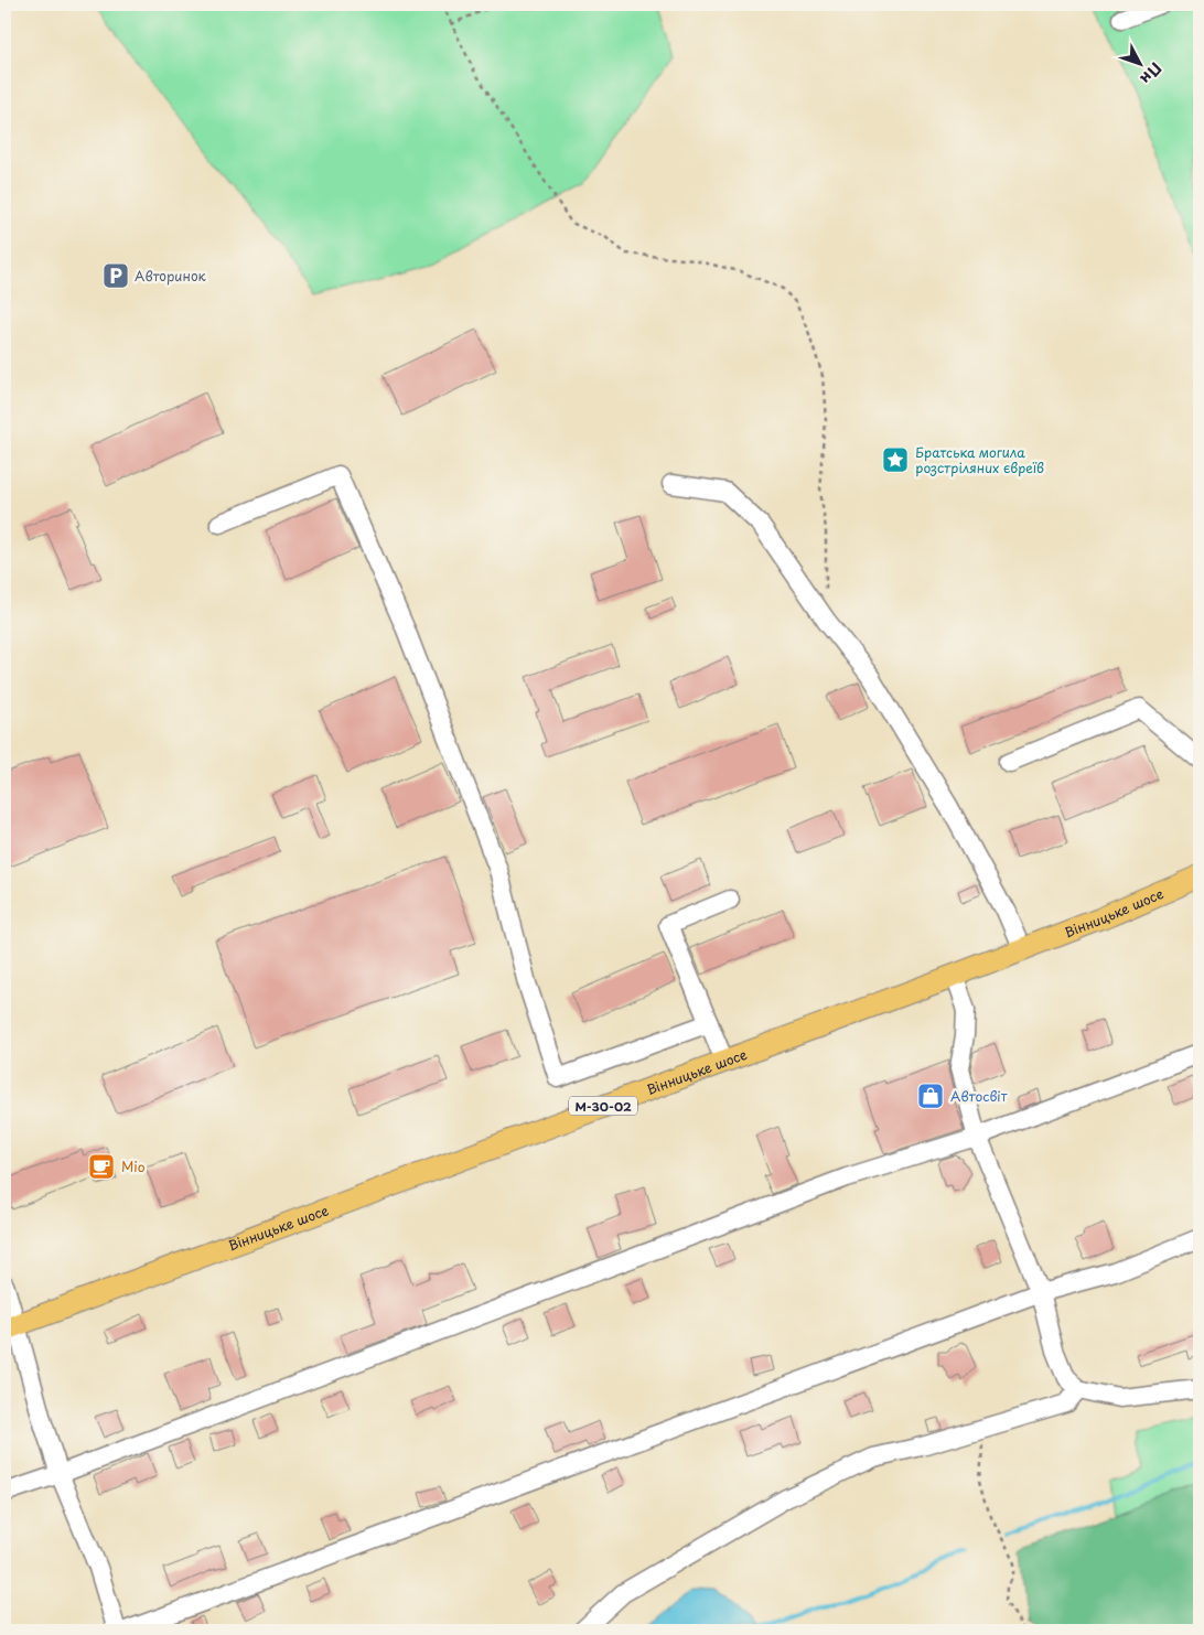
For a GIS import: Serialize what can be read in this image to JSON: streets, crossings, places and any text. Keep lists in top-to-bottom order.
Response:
{
  "streets": {
    "main road": ["Вінницьке шосе", "М-30-02"]
  },
  "places": {
    "parking": ["Авторинок"],
    "place": ["Братська могила розстріляних євреїв"],
    "shop": ["Автосвіт"],
    "cafe": ["Міо"]
  },
  "north": "bottom right"
}
